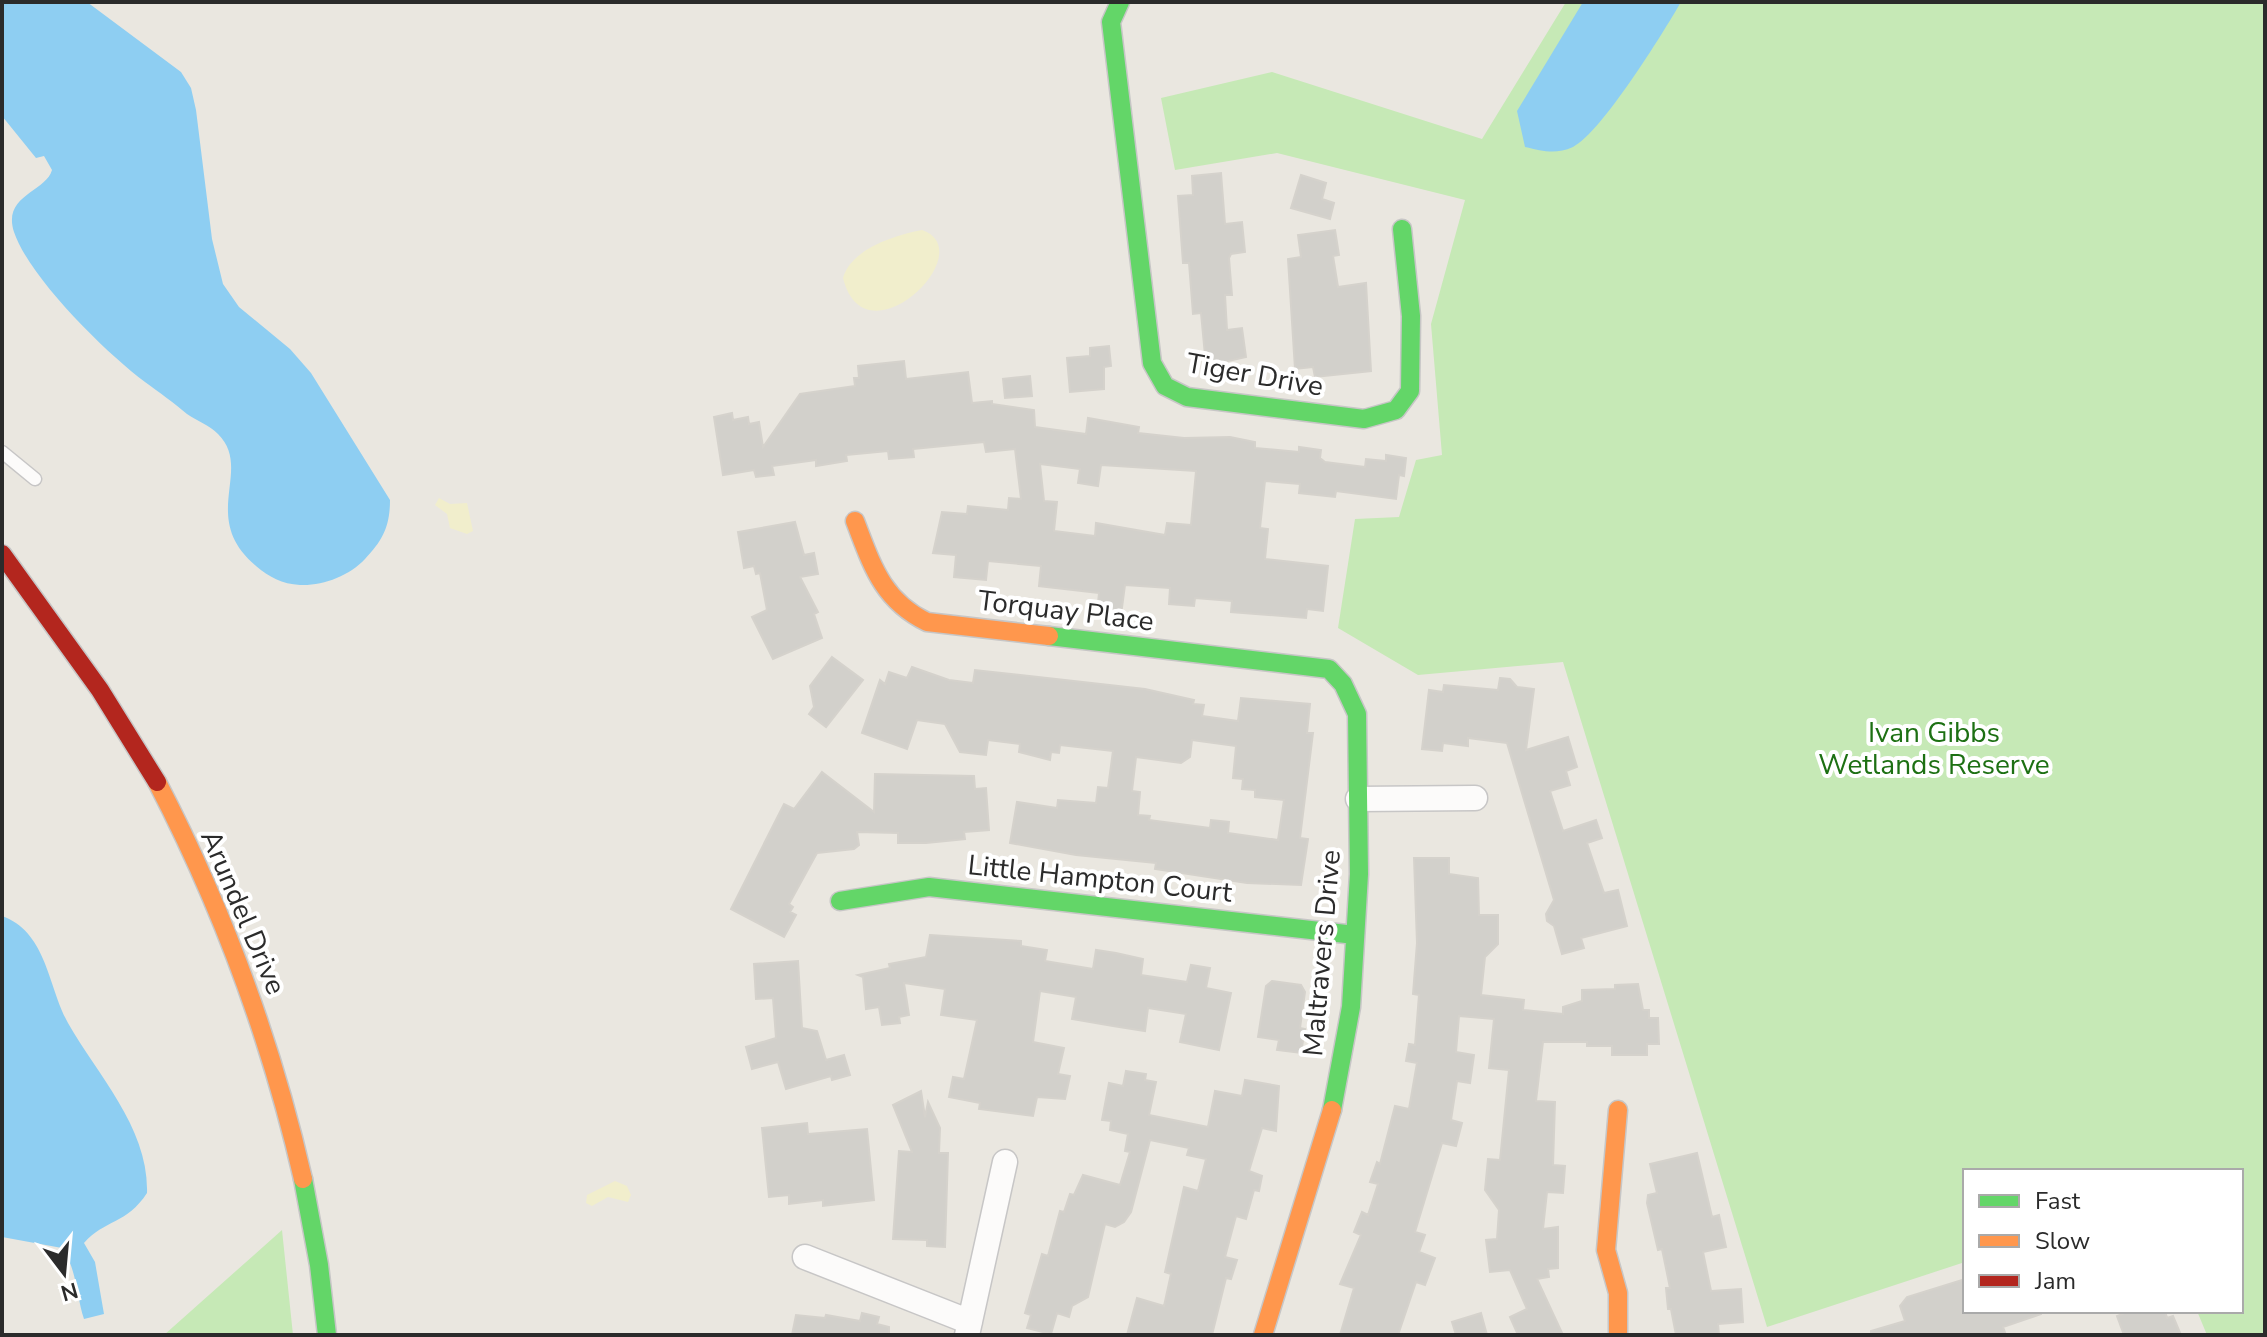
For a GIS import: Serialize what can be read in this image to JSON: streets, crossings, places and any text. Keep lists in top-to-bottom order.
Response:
{
  "streets": {
    "street": [
      "Tiger Drive",
      "Torquay Place",
      "Little Hampton Court",
      "Arundel Drive",
      "Maltravers Drive"
    ]
  },
  "crossings": [
    ["Torquay Place", "Maltravers Drive"],
    ["Little Hampton Court", "Maltravers Drive"]
  ],
  "parks": ["Ivan Gibbs Wetlands Reserve"],
  "legend": ["Fast", "Slow", "Jam"],
  "north": "bottom"
}
